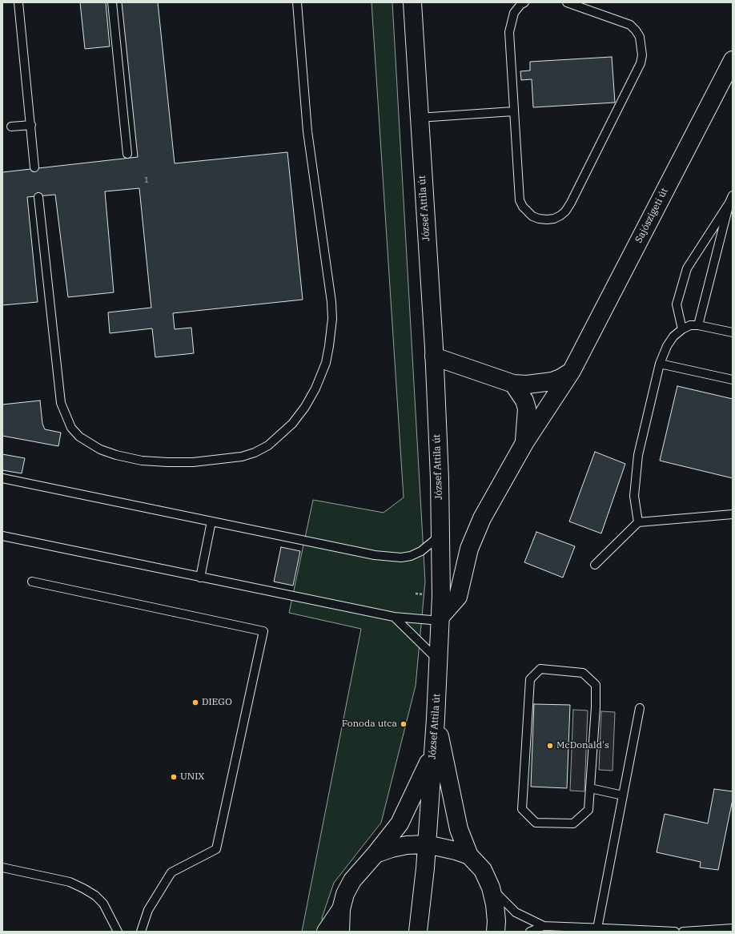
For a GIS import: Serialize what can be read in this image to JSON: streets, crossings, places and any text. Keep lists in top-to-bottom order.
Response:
{
  "streets": {
    "main road": ["József Attila út", "Sajószigeti út"]
  },
  "crossings": [
    ["József Attila út", "Sajószigeti út"]
  ],
  "places": [
    "DIEGO",
    "Fonoda utca",
    "McDonald's",
    "UNIX"
  ],
  "house_numbers": ["1"]
}
